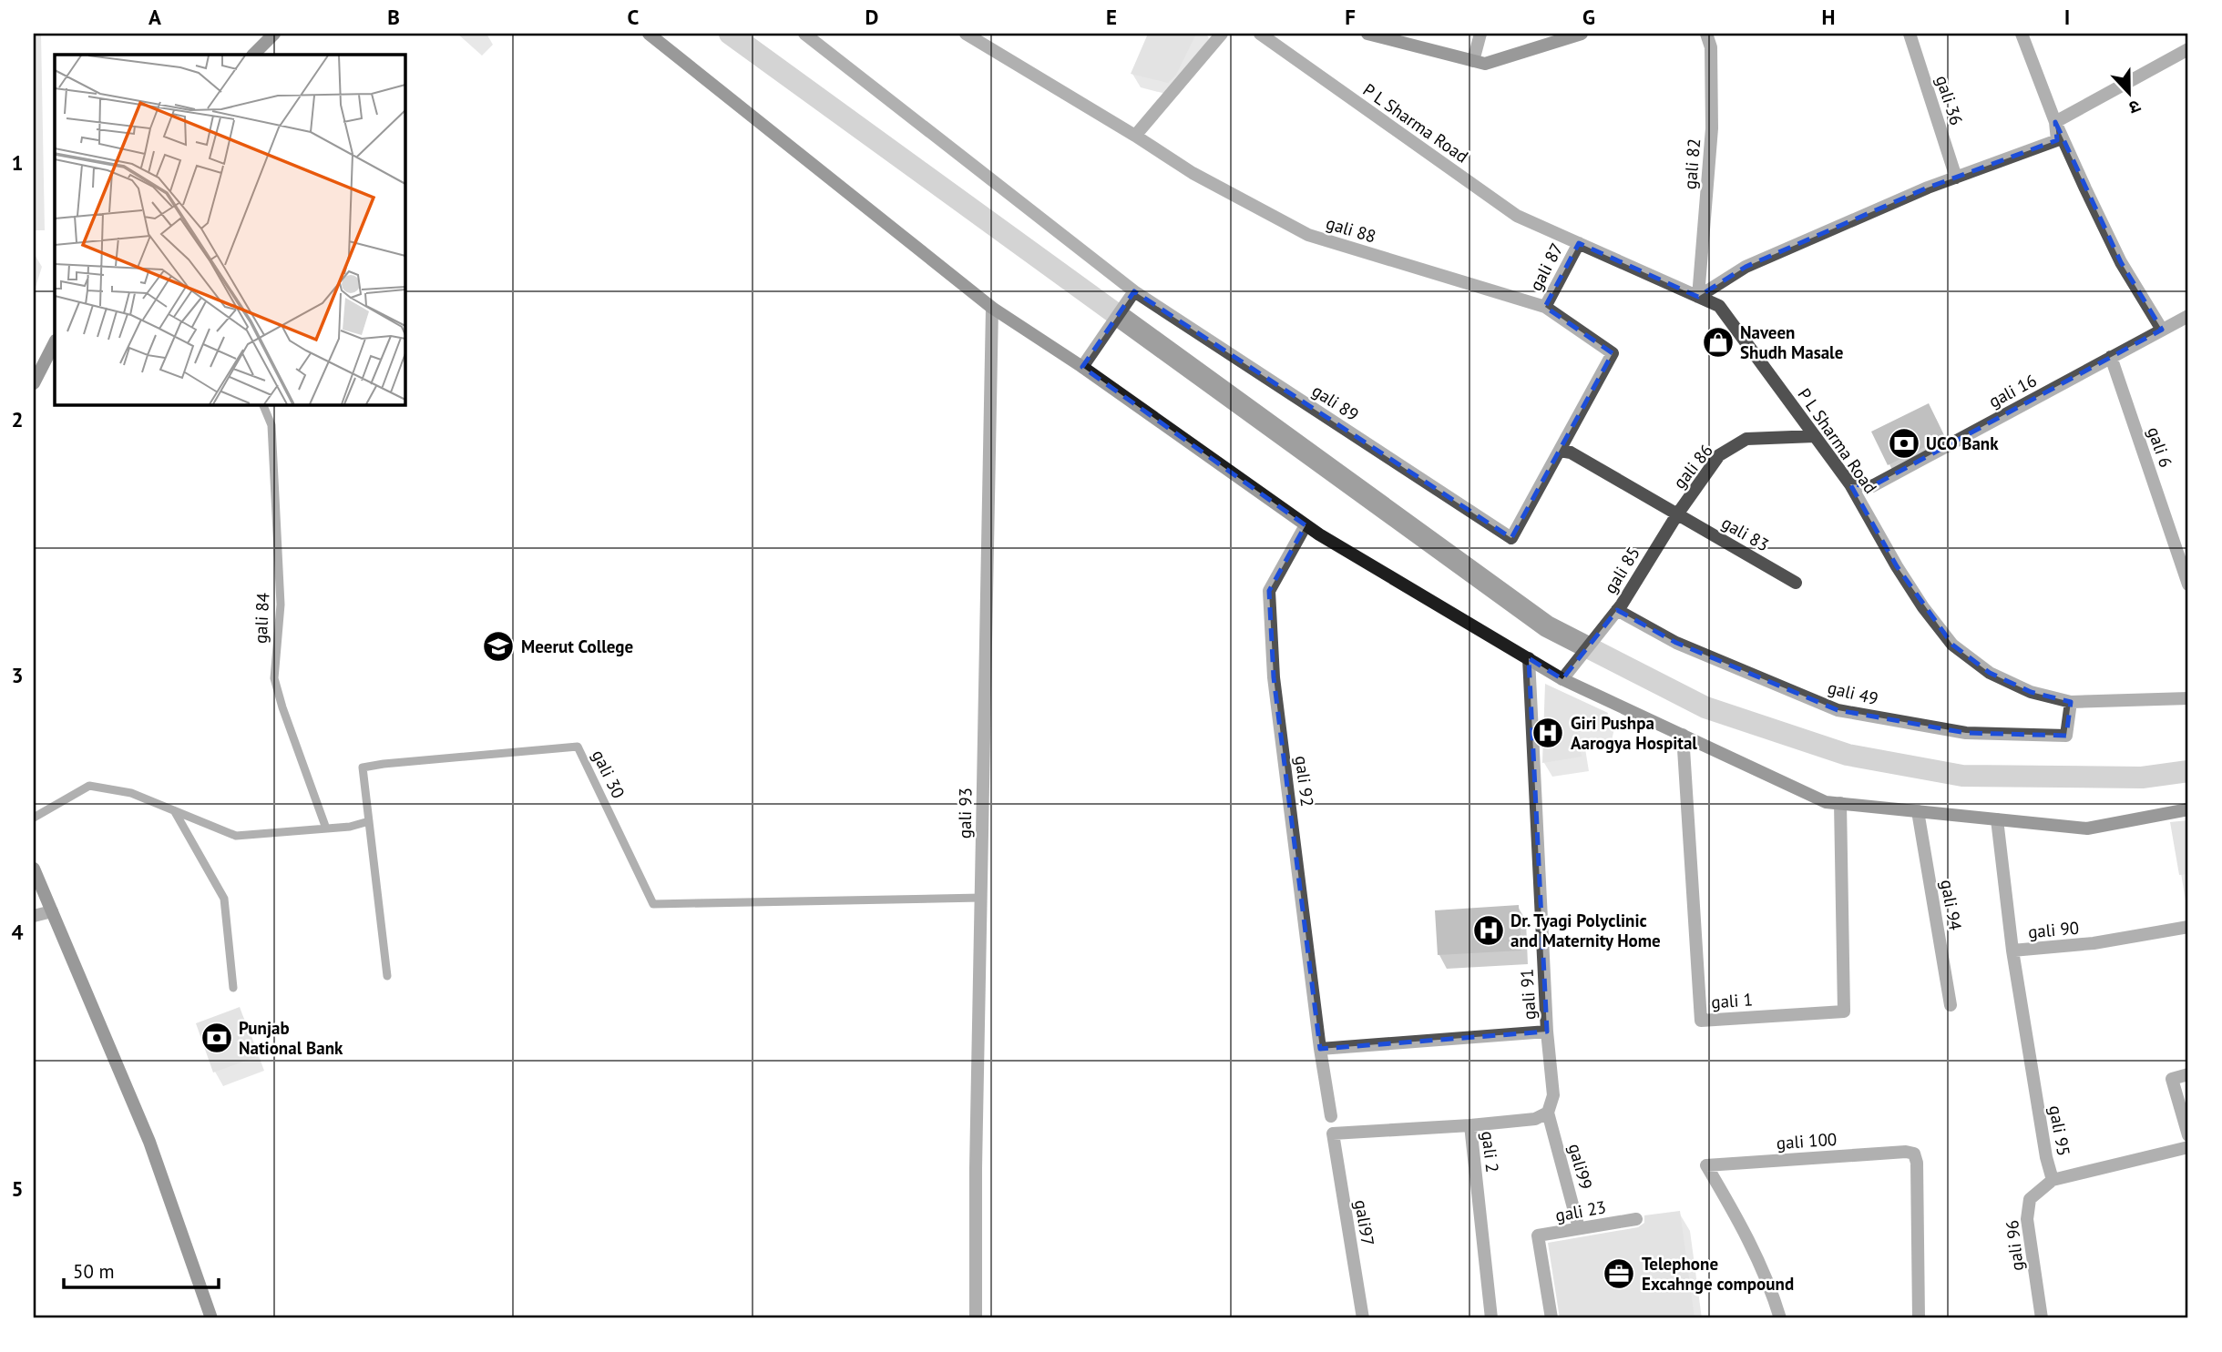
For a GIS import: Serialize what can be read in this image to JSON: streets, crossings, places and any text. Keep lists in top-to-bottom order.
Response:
{
  "streets": {
    "street": [
      "gali 36",
      "P L Sharma Road",
      "gali 82",
      "gali 88",
      "gali 87",
      "gali 16",
      "gali 89",
      "gali 6",
      "gali 86",
      "gali 83",
      "gali 85",
      "gali 49",
      "gali 92",
      "gali 93",
      "gali 94",
      "gali 90",
      "gali 91",
      "gali 1",
      "gali 95",
      "gali 100",
      "gali 2",
      "gali99",
      "gali 23",
      "gali97",
      "gali 96"
    ],
    "lane": ["gali 84", "gali 30"]
  },
  "crossings": [
    ["P L Sharma Road", "gali 82"],
    ["P L Sharma Road", "gali 87"],
    ["P L Sharma Road", "gali 16"],
    ["P L Sharma Road", "gali 86"],
    ["P L Sharma Road", "gali 49"],
    ["gali 88", "gali 87"],
    ["gali 88", "gali 89"],
    ["gali 88", "gali 83"],
    ["gali 16", "gali 6"],
    ["gali 89", "gali 83"],
    ["gali 86", "gali 83"],
    ["gali 86", "gali 85"],
    ["gali 83", "gali 85"],
    ["gali 85", "gali 49"],
    ["gali 30", "gali 93"],
    ["gali 92", "gali 91"],
    ["gali 90", "gali 95"],
    ["gali 95", "gali 96"],
    ["gali 2", "gali97"],
    ["gali99", "gali 23"]
  ],
  "places": {
    "shop": ["Naveen Shudh Masale"],
    "bank": ["UCO Bank", "Punjab National Bank"],
    "school or university": ["Meerut College"],
    "hospital": ["Giri Pushpa Aarogya Hospital", "Dr. Tyagi Polyclinic and Maternity Home"],
    "office": ["Telephone Excahnge compound"]
  },
  "scale_bar": "50 m",
  "north": "bottom",
  "grid": {
    "columns": [
      "A",
      "B",
      "C",
      "D",
      "E",
      "F",
      "G",
      "H",
      "I"
    ],
    "rows": [
      "1",
      "2",
      "3",
      "4",
      "5"
    ]
  }
}
